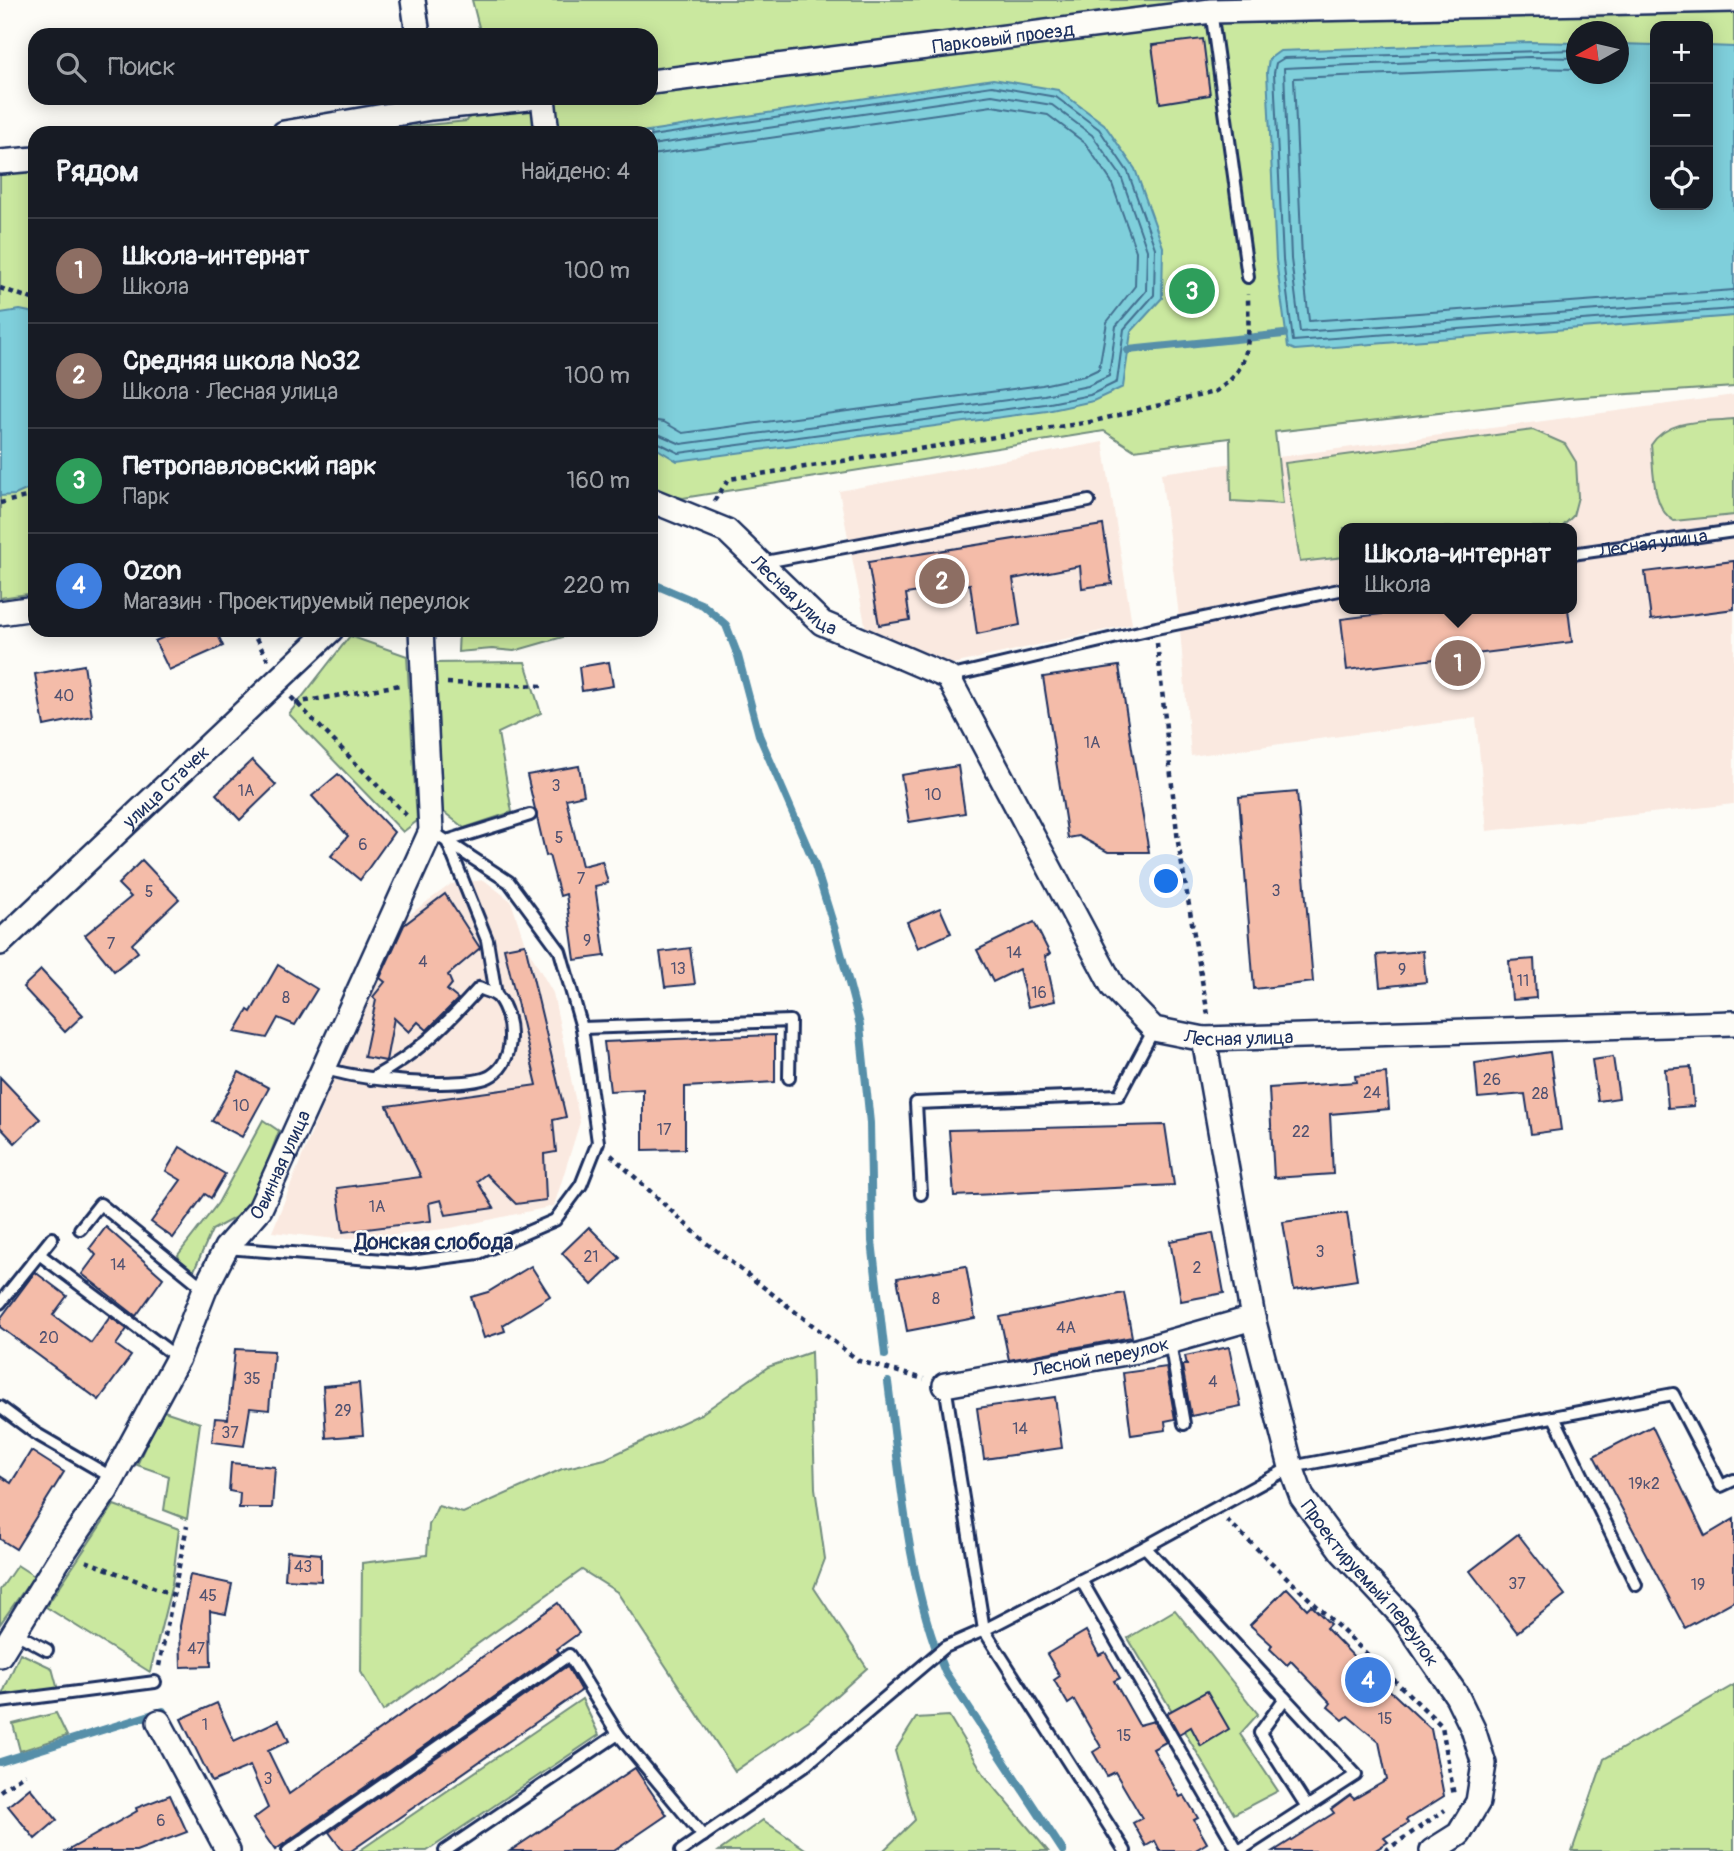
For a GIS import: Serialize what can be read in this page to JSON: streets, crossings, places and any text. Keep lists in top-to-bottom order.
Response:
{
  "streets": {
    "street": [
      "Парковый проезд",
      "Лесная улица",
      "улица Стачек",
      "Овинная улица",
      "Лесной переулок",
      "Проектируемый переулок"
    ]
  },
  "crossings": [
    ["Лесная улица", "Проектируемый переулок"],
    ["Лесной переулок", "Проектируемый переулок"]
  ],
  "districts": ["Донская слобода"],
  "house_numbers": [
    "40",
    "1А",
    "3",
    "1А",
    "10",
    "5",
    "6",
    "7",
    "3",
    "5",
    "9",
    "7",
    "14",
    "4",
    "13",
    "9",
    "11",
    "16",
    "8",
    "26",
    "24",
    "28",
    "10",
    "17",
    "22",
    "1А",
    "3",
    "21",
    "14",
    "2",
    "8",
    "4А",
    "20",
    "35",
    "4",
    "29",
    "14",
    "37",
    "19к2",
    "43",
    "37",
    "19",
    "45",
    "47",
    "15",
    "1",
    "15",
    "3",
    "6"
  ],
  "north": "left",
  "page": {
    "map_buttons": ["+", "−"],
    "search": "Поиск",
    "heading": ["Рядом", "Найдено: 4"],
    "list": [
      {
        "mark": "1",
        "name": "Школа-интернат",
        "note": "Школа",
        "value": "100 m"
      },
      {
        "mark": "2",
        "name": "Средняя школа №32",
        "note": "Школа · Лесная улица",
        "value": "100 m"
      },
      {
        "mark": "3",
        "name": "Петропавловский парк",
        "note": "Парк",
        "value": "160 m"
      },
      {
        "mark": "4",
        "name": "Ozon",
        "note": "Магазин · Проектируемый переулок",
        "value": "220 m"
      }
    ],
    "pins": [
      "3",
      "2",
      "1",
      "4"
    ],
    "popup": ["Школа-интернат", "Школа"]
  }
}
